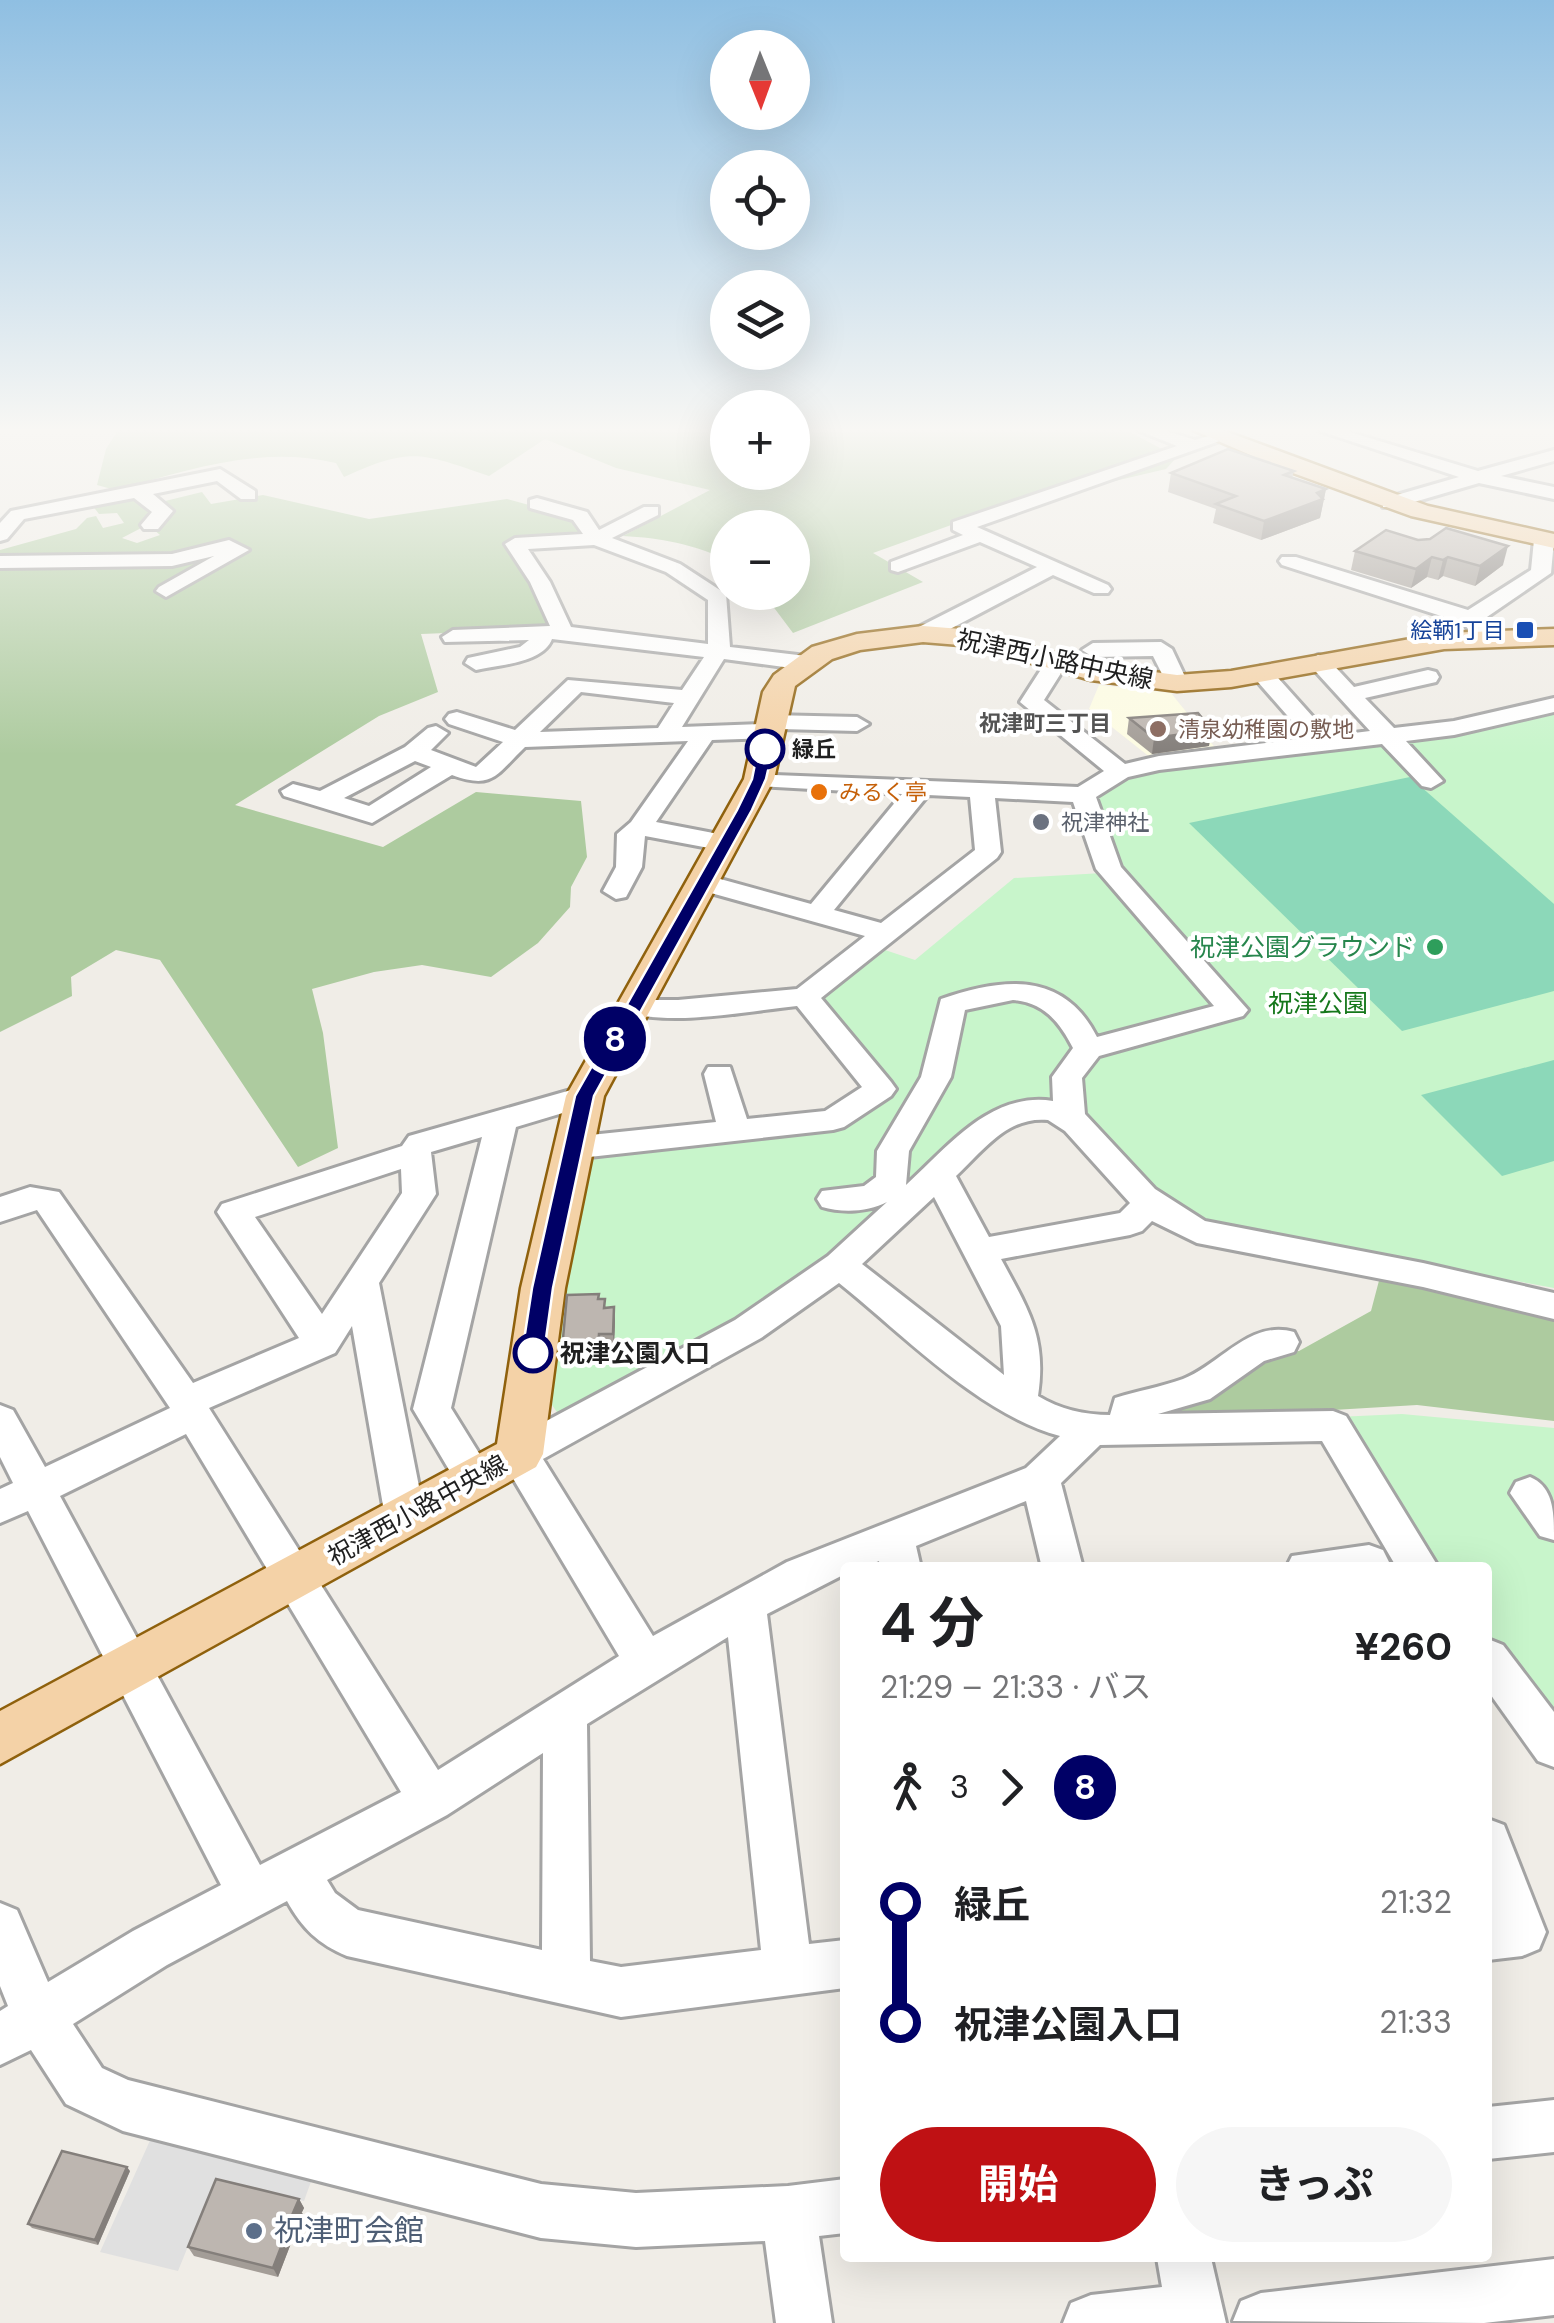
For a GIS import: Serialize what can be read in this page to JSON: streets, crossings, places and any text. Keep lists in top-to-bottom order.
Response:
{
  "streets": {
    "main road": ["祝津西小路中央線"]
  },
  "districts": ["祝津町三丁目"],
  "parks": ["祝津公園"],
  "places": {
    "transit": ["絵鞆1丁目"],
    "other": [
      "清泉幼稚園の敷地",
      "緑丘",
      "みるく亭",
      "祝津神社",
      "祝津公園グラウンド",
      "祝津公園入口",
      "祝津町会館"
    ]
  },
  "lines": ["bus line 8"],
  "north": "bottom",
  "page": {
    "on_map": "8",
    "map_buttons": ["+", "−"],
    "heading": ["4 分", "21:29 – 21:33 · バス", "¥260"],
    "legs": ["3", "8"],
    "list": [
      {
        "name": "緑丘",
        "value": "21:32"
      },
      {
        "name": "祝津公園入口",
        "value": "21:33"
      }
    ],
    "buttons": ["開始", "きっぷ"]
  }
}
